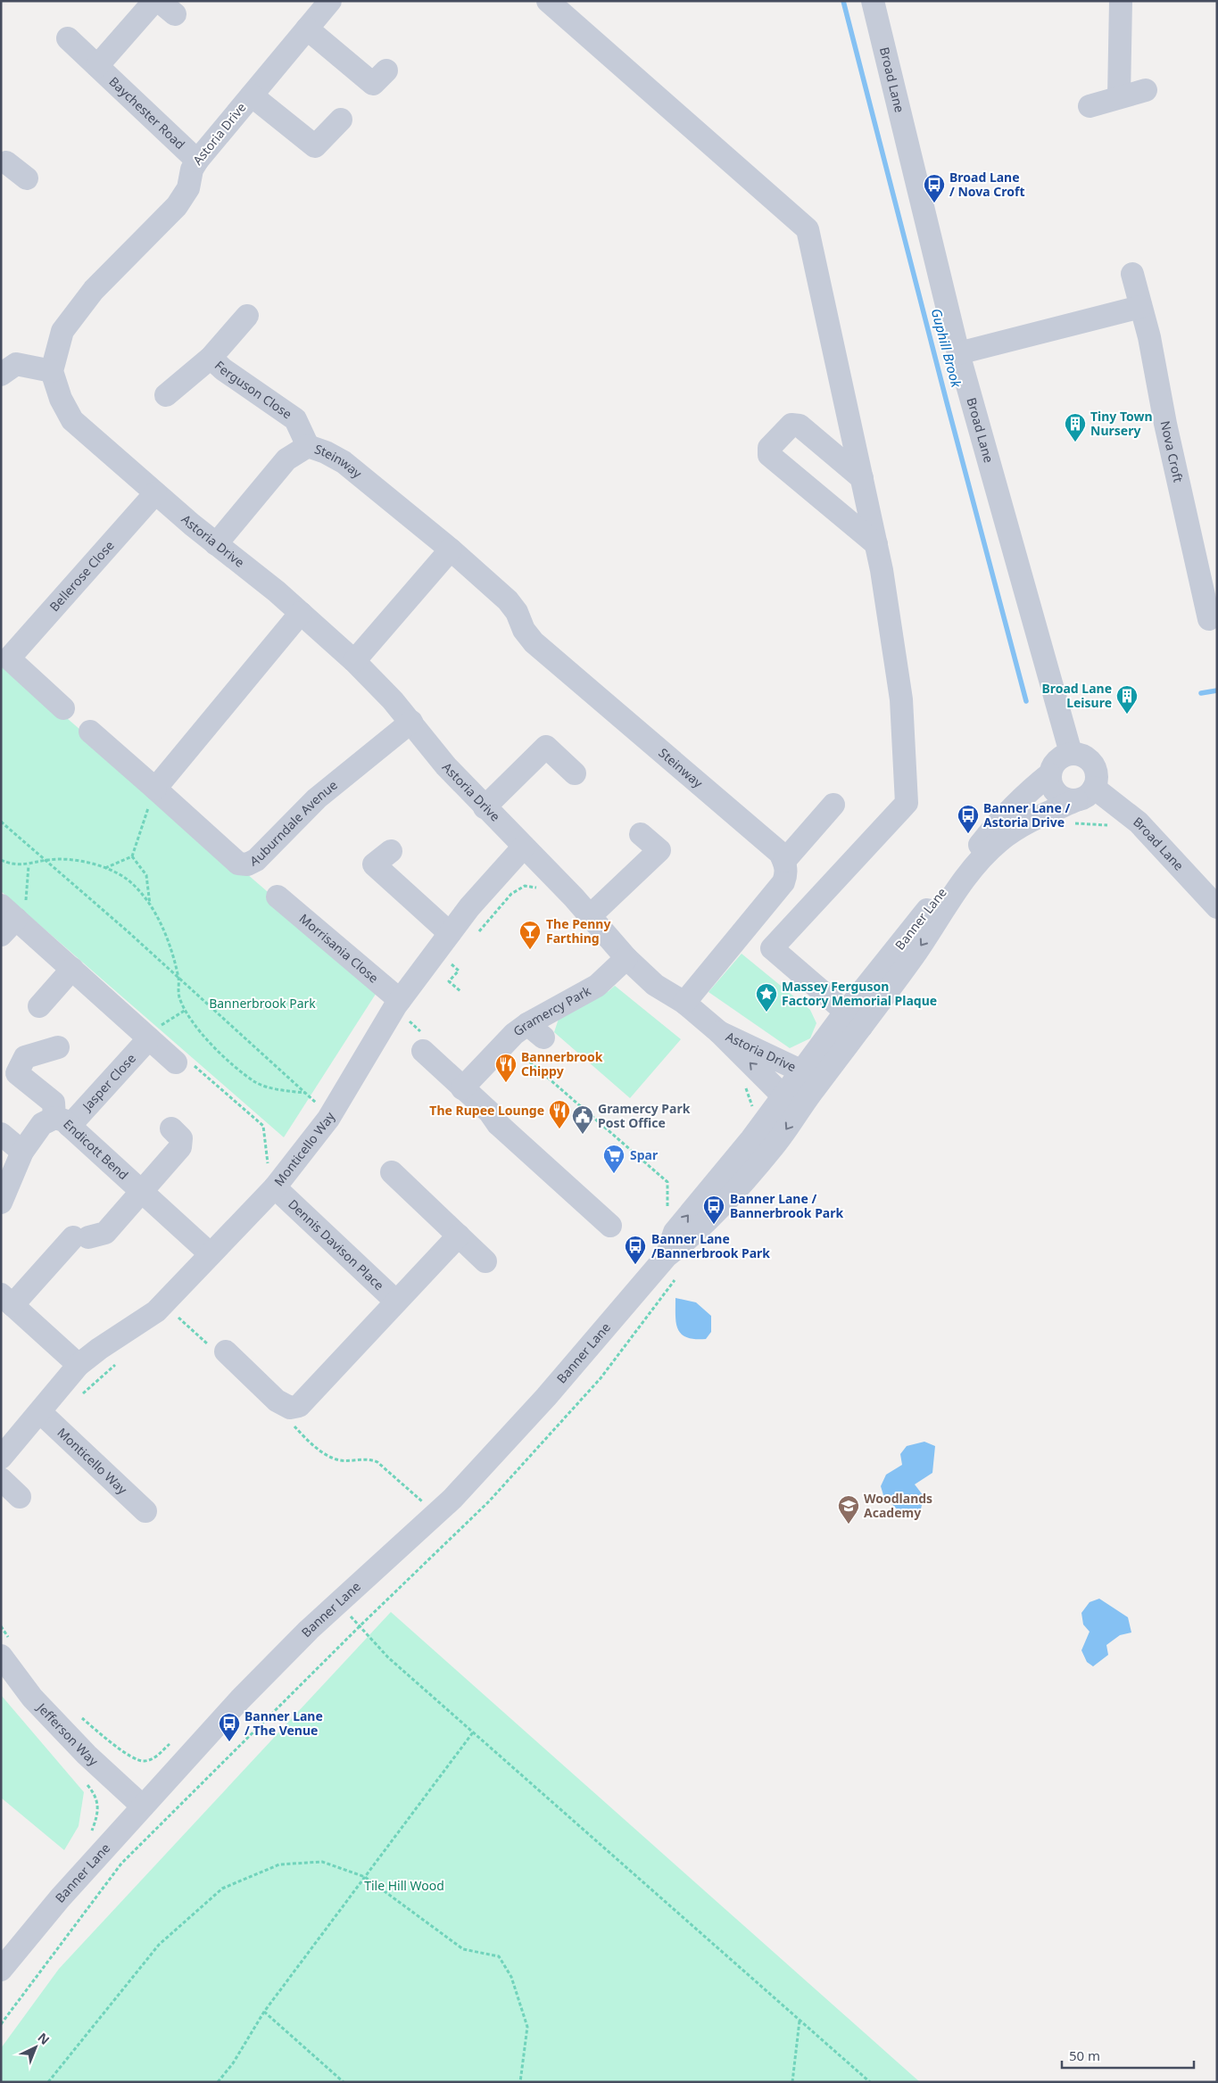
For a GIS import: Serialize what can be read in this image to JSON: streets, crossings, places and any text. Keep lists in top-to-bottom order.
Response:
{
  "streets": {
    "street": [
      "Broad Lane",
      "Baychester Road",
      "Astoria Drive",
      "Ferguson Close",
      "Nova Croft",
      "Steinway",
      "Bellerose Close",
      "Auburndale Avenue",
      "Banner Lane",
      "Morrisania Close",
      "Gramercy Park",
      "Jasper Close",
      "Monticello Way",
      "Endicott Bend",
      "Dennis Davison Place",
      "Jefferson Way"
    ]
  },
  "crossings": [
    ["Broad Lane", "Banner Lane"],
    ["Baychester Road", "Astoria Drive"],
    ["Astoria Drive", "Steinway"],
    ["Astoria Drive", "Bellerose Close"],
    ["Astoria Drive", "Auburndale Avenue"],
    ["Astoria Drive", "Banner Lane"],
    ["Astoria Drive", "Gramercy Park"],
    ["Astoria Drive", "Monticello Way"],
    ["Ferguson Close", "Steinway"],
    ["Banner Lane", "Jefferson Way"],
    ["Morrisania Close", "Monticello Way"],
    ["Jasper Close", "Endicott Bend"],
    ["Monticello Way", "Endicott Bend"],
    ["Monticello Way", "Dennis Davison Place"]
  ],
  "water": ["Guphill Brook"],
  "parks": ["Bannerbrook Park", "Tile Hill Wood"],
  "places": {
    "bus stop": [
      "Broad Lane / Nova Croft",
      "Banner Lane / Astoria Drive",
      "Banner Lane / Bannerbrook Park",
      "Banner Lane /Bannerbrook Park",
      "Banner Lane / The Venue"
    ],
    "building": ["Tiny Town Nursery", "Broad Lane Leisure"],
    "bar": ["The Penny Farthing"],
    "place": ["Massey Ferguson Factory Memorial Plaque"],
    "restaurant": ["Bannerbrook Chippy", "The Rupee Lounge"],
    "public building": ["Gramercy Park Post Office"],
    "supermarket": ["Spar"],
    "school or university": ["Woodlands Academy"]
  },
  "scale_bar": "50 m",
  "north": "top right"
}
